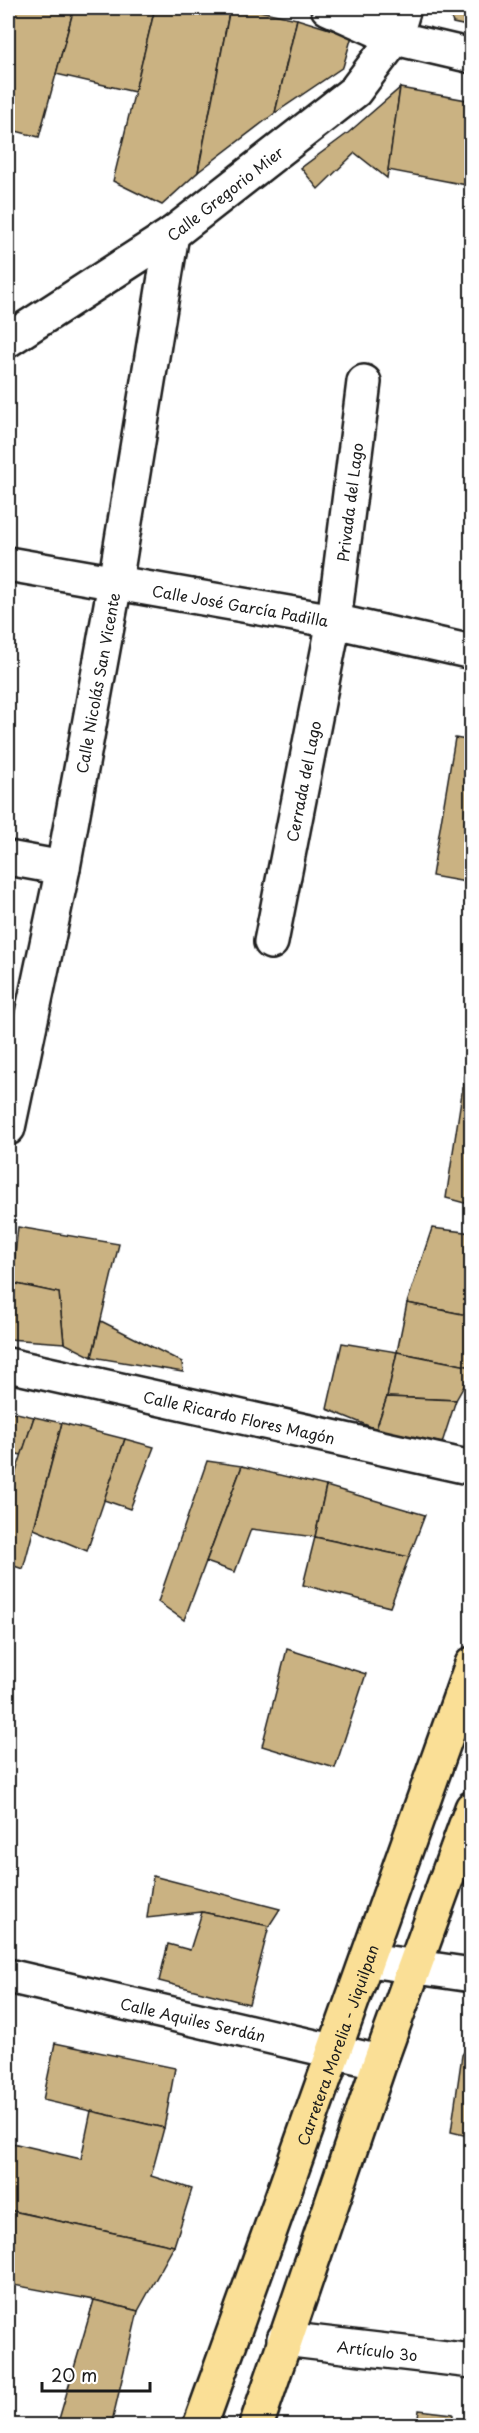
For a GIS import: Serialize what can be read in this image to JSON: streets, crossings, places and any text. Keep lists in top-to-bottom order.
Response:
{
  "streets": {
    "main road": ["Carretera Morelia - Jiquilpan"],
    "street": [
      "Calle Gregorio Mier",
      "Privada del Lago",
      "Calle José García Padilla",
      "Calle Nicolás San Vicente",
      "Cerrada del Lago",
      "Calle Ricardo Flores Magón",
      "Calle Aquiles Serdán",
      "Artículo 3o"
    ]
  },
  "crossings": [
    ["Calle Gregorio Mier", "Calle Nicolás San Vicente"],
    ["Privada del Lago", "Calle José García Padilla"],
    ["Privada del Lago", "Cerrada del Lago"],
    ["Calle José García Padilla", "Calle Nicolás San Vicente"],
    ["Calle José García Padilla", "Cerrada del Lago"],
    ["Calle Aquiles Serdán", "Carretera Morelia - Jiquilpan"]
  ],
  "scale_bar": "20 m"
}
